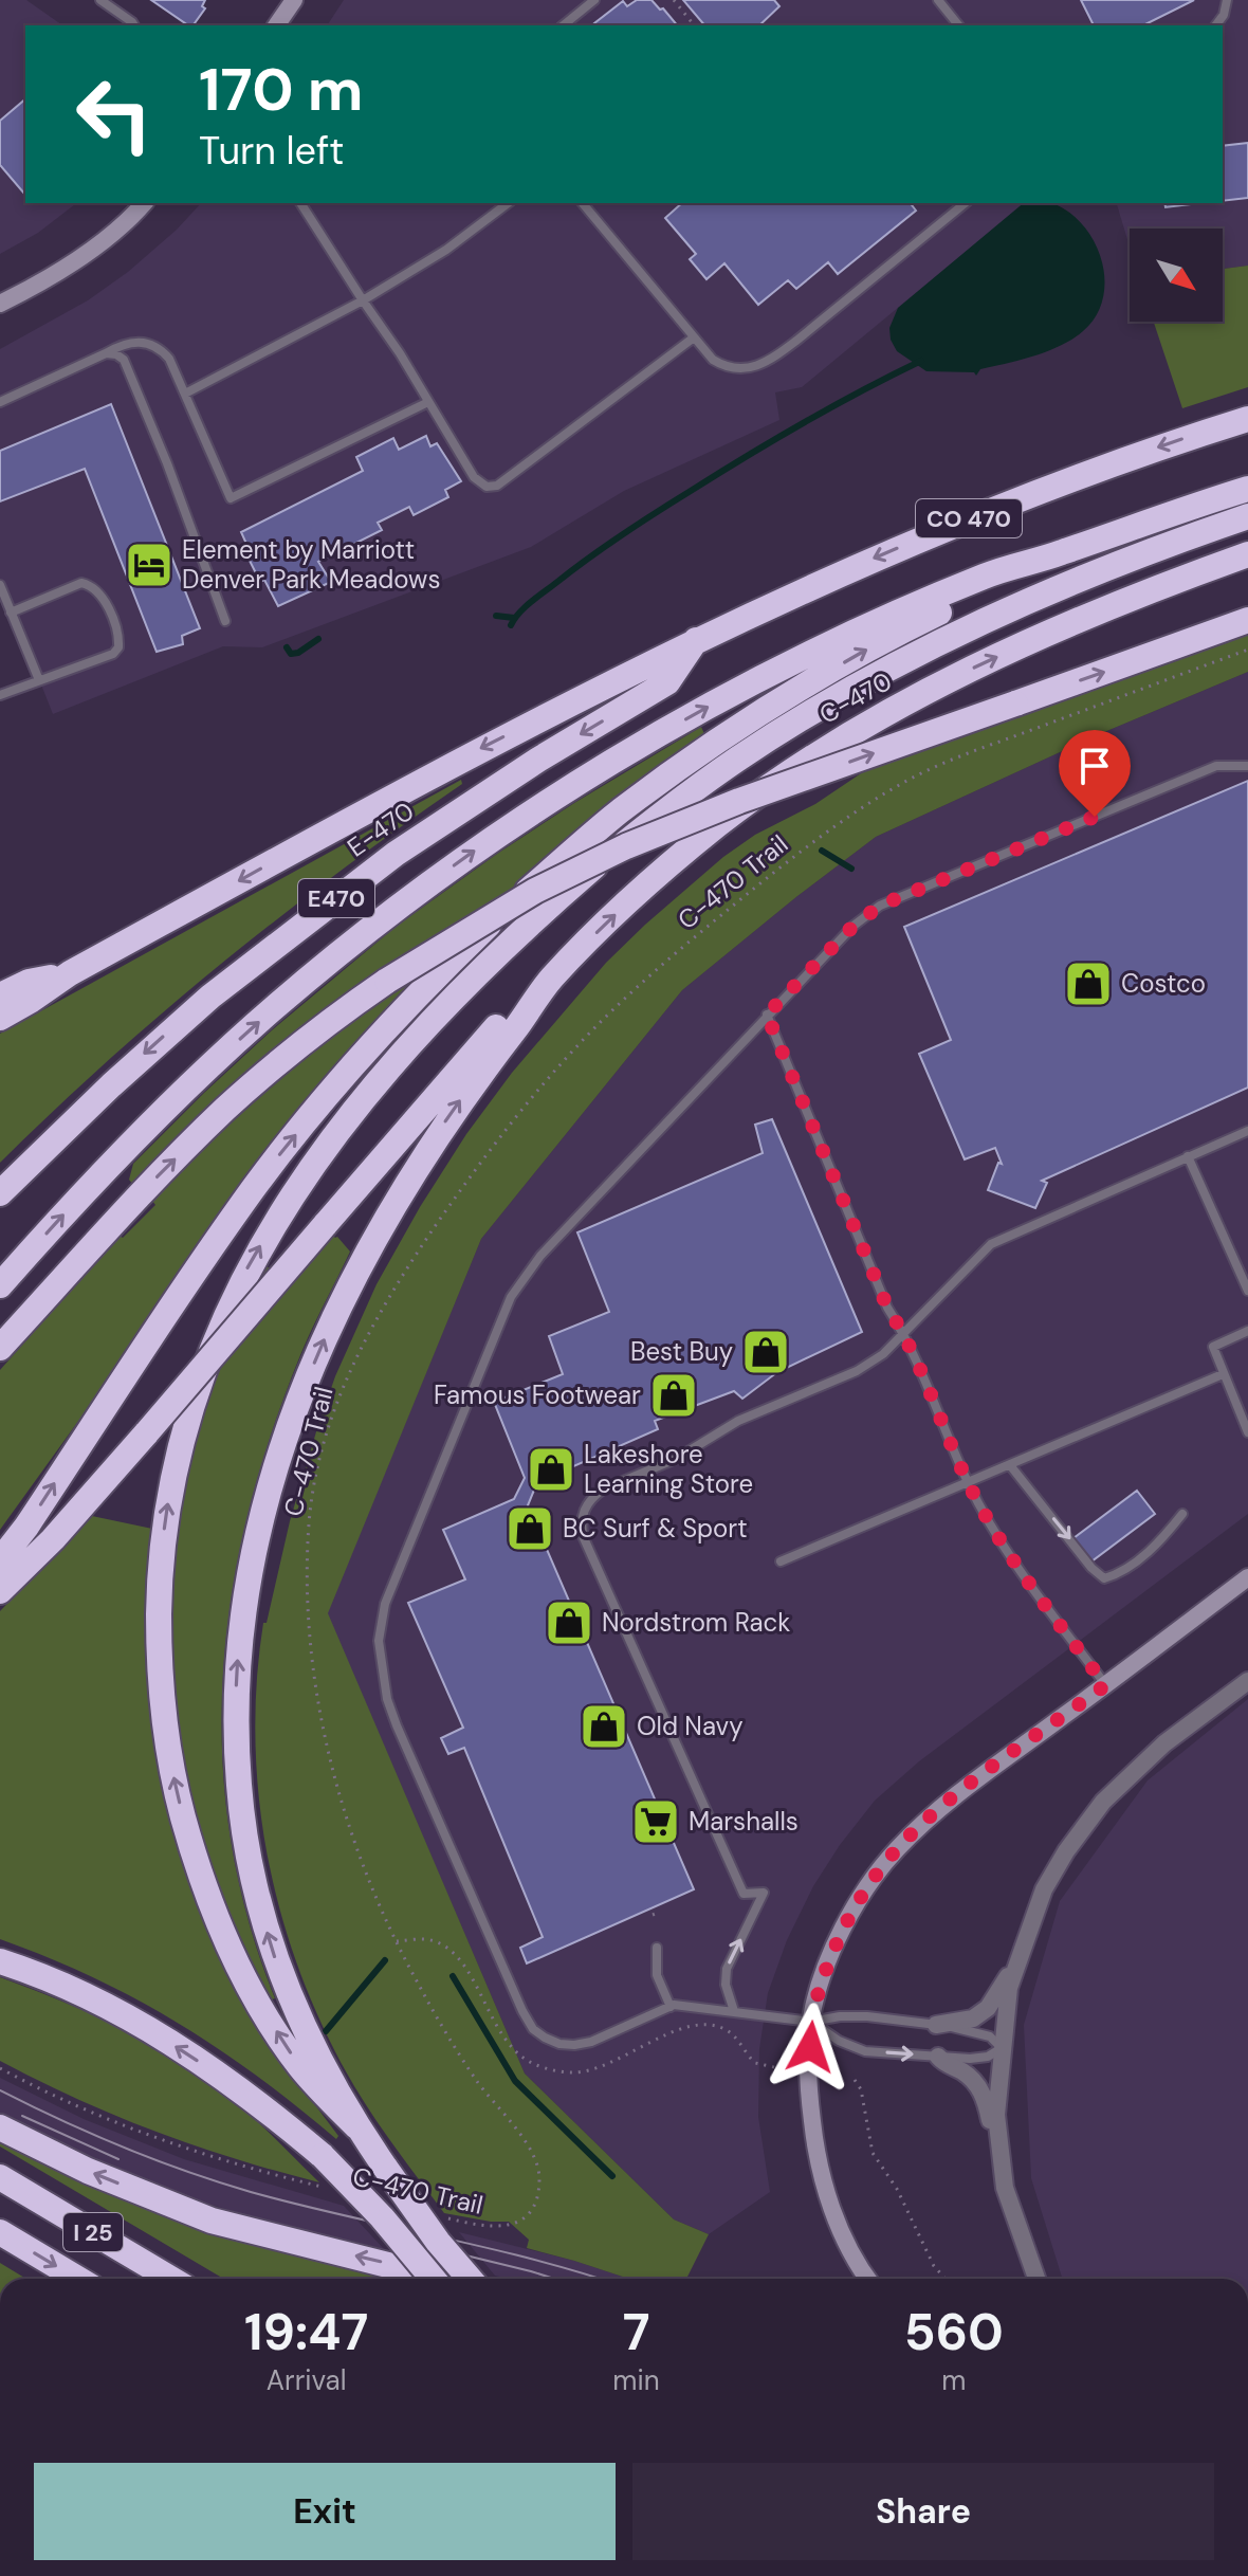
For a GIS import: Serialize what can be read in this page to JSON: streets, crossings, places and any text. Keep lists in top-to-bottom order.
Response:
{
  "streets": {
    "highway": [
      "CO 470",
      "C-470",
      "E-470",
      "E470",
      "I 25"
    ],
    "path": ["C-470 Trail"]
  },
  "crossings": [
    ["CO 470", "E-470"]
  ],
  "places": {
    "hotel": ["Element by Marriott Denver Park Meadows"],
    "shop": [
      "Costco",
      "Best Buy",
      "Famous Footwear",
      "Lakeshore Learning Store",
      "BC Surf & Sport",
      "Nordstrom Rack",
      "Old Navy"
    ],
    "supermarket": ["Marshalls"]
  },
  "north": "bottom right",
  "page": {
    "turn": ["170 m", "Turn left"],
    "eta": [
      "19:47",
      "Arrival",
      "7",
      "min",
      "560",
      "m"
    ],
    "buttons": ["Exit", "Share"]
  }
}
